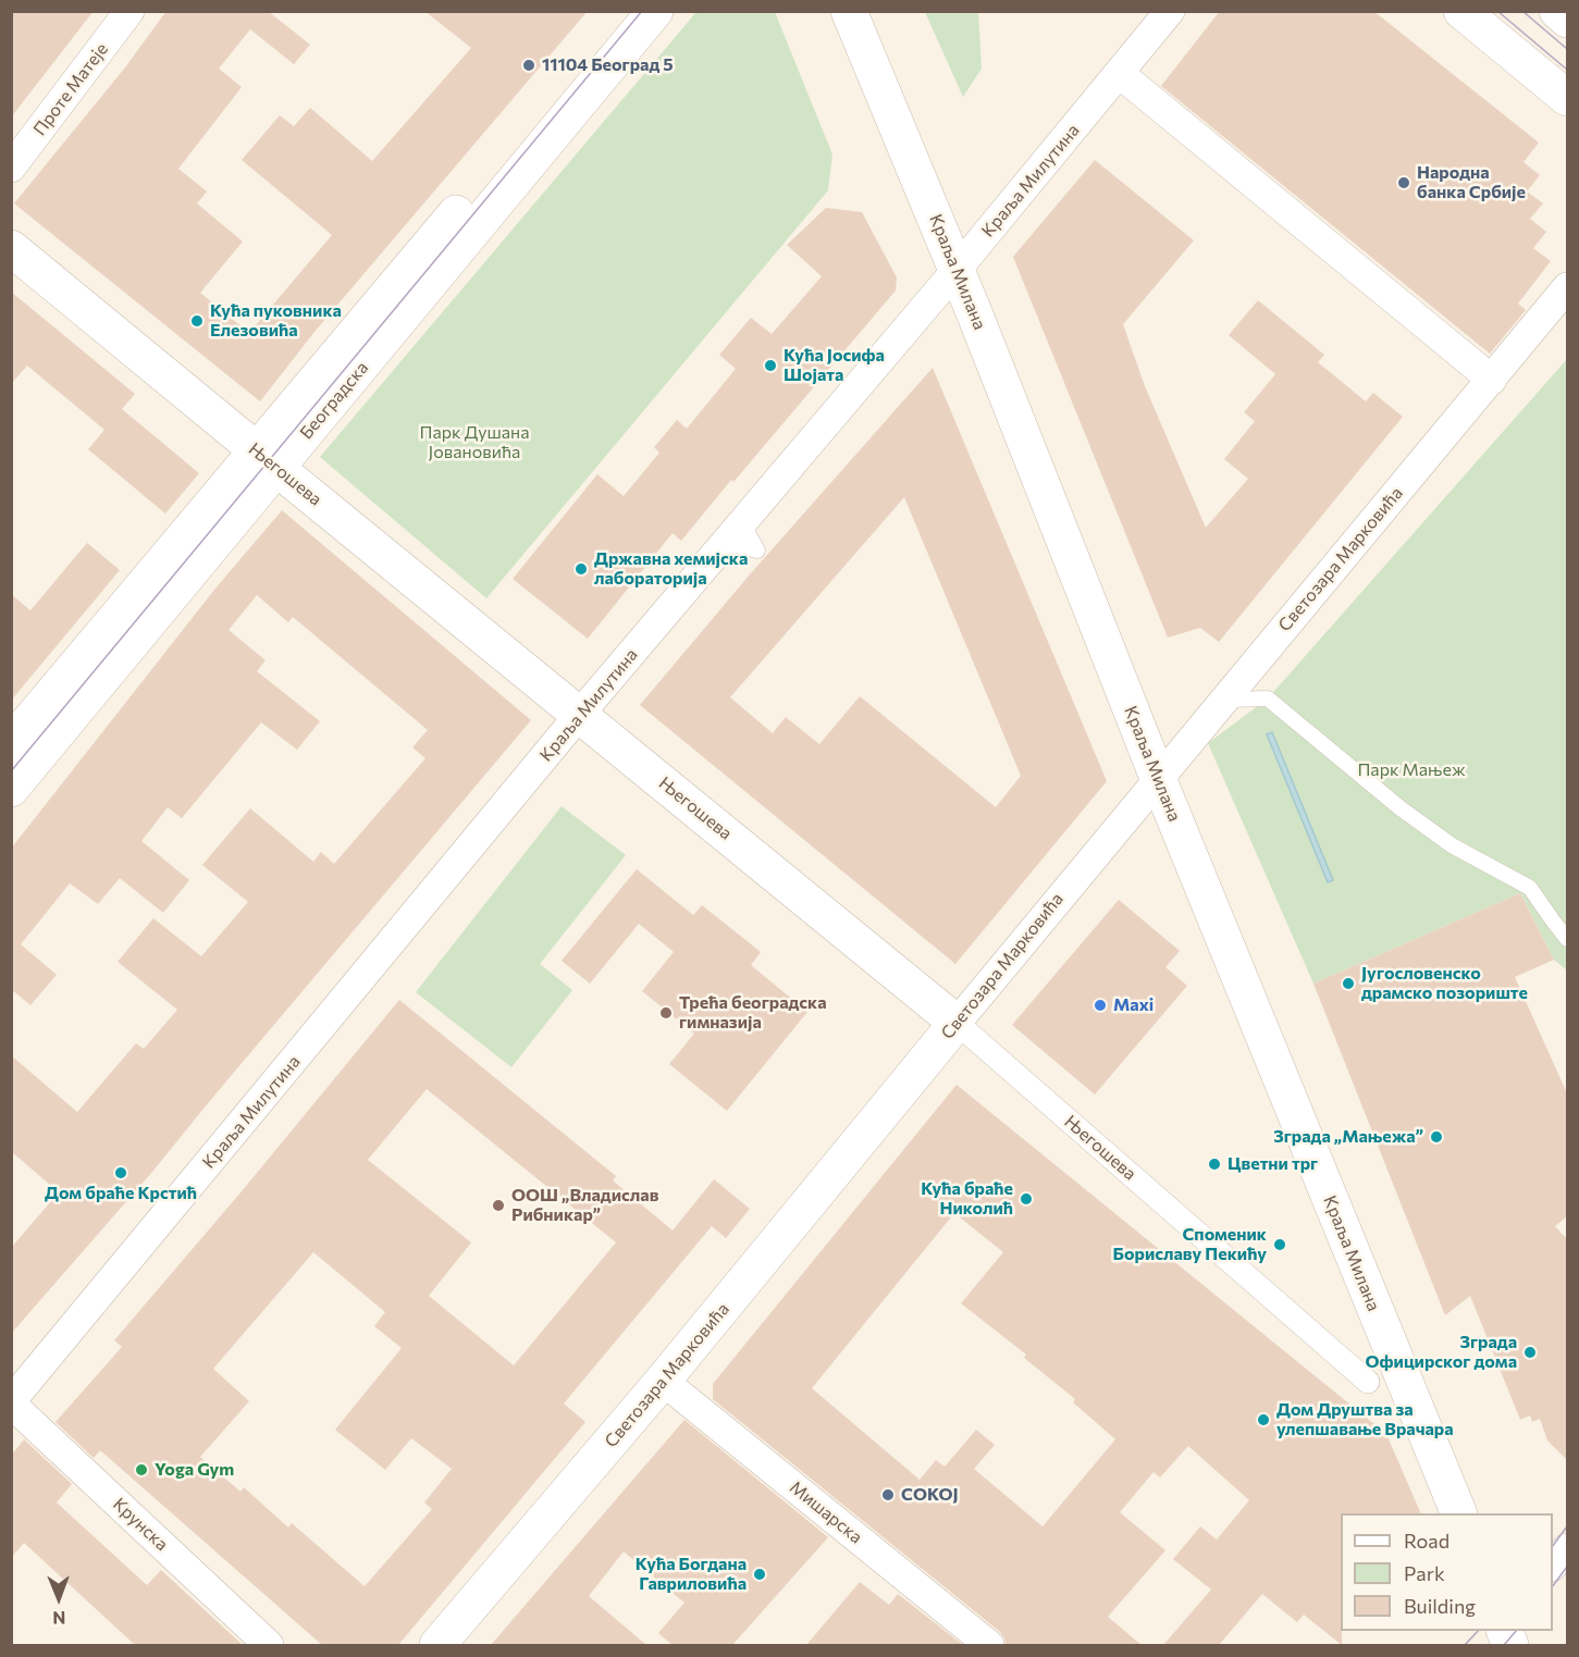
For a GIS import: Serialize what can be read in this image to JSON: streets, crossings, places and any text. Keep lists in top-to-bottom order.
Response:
{
  "streets": {
    "main road": [
      "Краља Милана",
      "Београдска",
      "Његошева",
      "Светозара Марковића"
    ],
    "street": [
      "Проте Матеје",
      "Краља Милутина",
      "Мишарска",
      "Крунска"
    ]
  },
  "crossings": [
    ["Краља Милутина", "Краља Милана"],
    ["Краља Милутина", "Његошева"],
    ["Краља Милутина", "Крунска"],
    ["Краља Милана", "Светозара Марковића"],
    ["Београдска", "Његошева"],
    ["Његошева", "Светозара Марковића"],
    ["Светозара Марковића", "Мишарска"]
  ],
  "parks": ["Парк Душана Јовановића", "Парк Мањеж"],
  "places": [
    "11104 Београд 5",
    "Народна банка Србије",
    "Кућа пуковника Елезовића",
    "Кућа Јосифа Шојата",
    "Државна хемијска лабораторија",
    "Југословенско драмско позориште",
    "Maxi",
    "Трећа београдска гимназија",
    "Зграда „Мањежа”",
    "Цветни трг",
    "Дом браће Крстић",
    "Кућа браће Николић",
    "ООШ „Владислав Рибникар”",
    "Споменик Бориславу Пекићу",
    "Зграда Официрског дома",
    "Дом Друштва за улепшавање Врачара",
    "Yoga Gym",
    "СОКОЈ",
    "Кућа Богдана Гавриловића"
  ],
  "legend": ["Road", "Park", "Building"],
  "north": "bottom"
}
